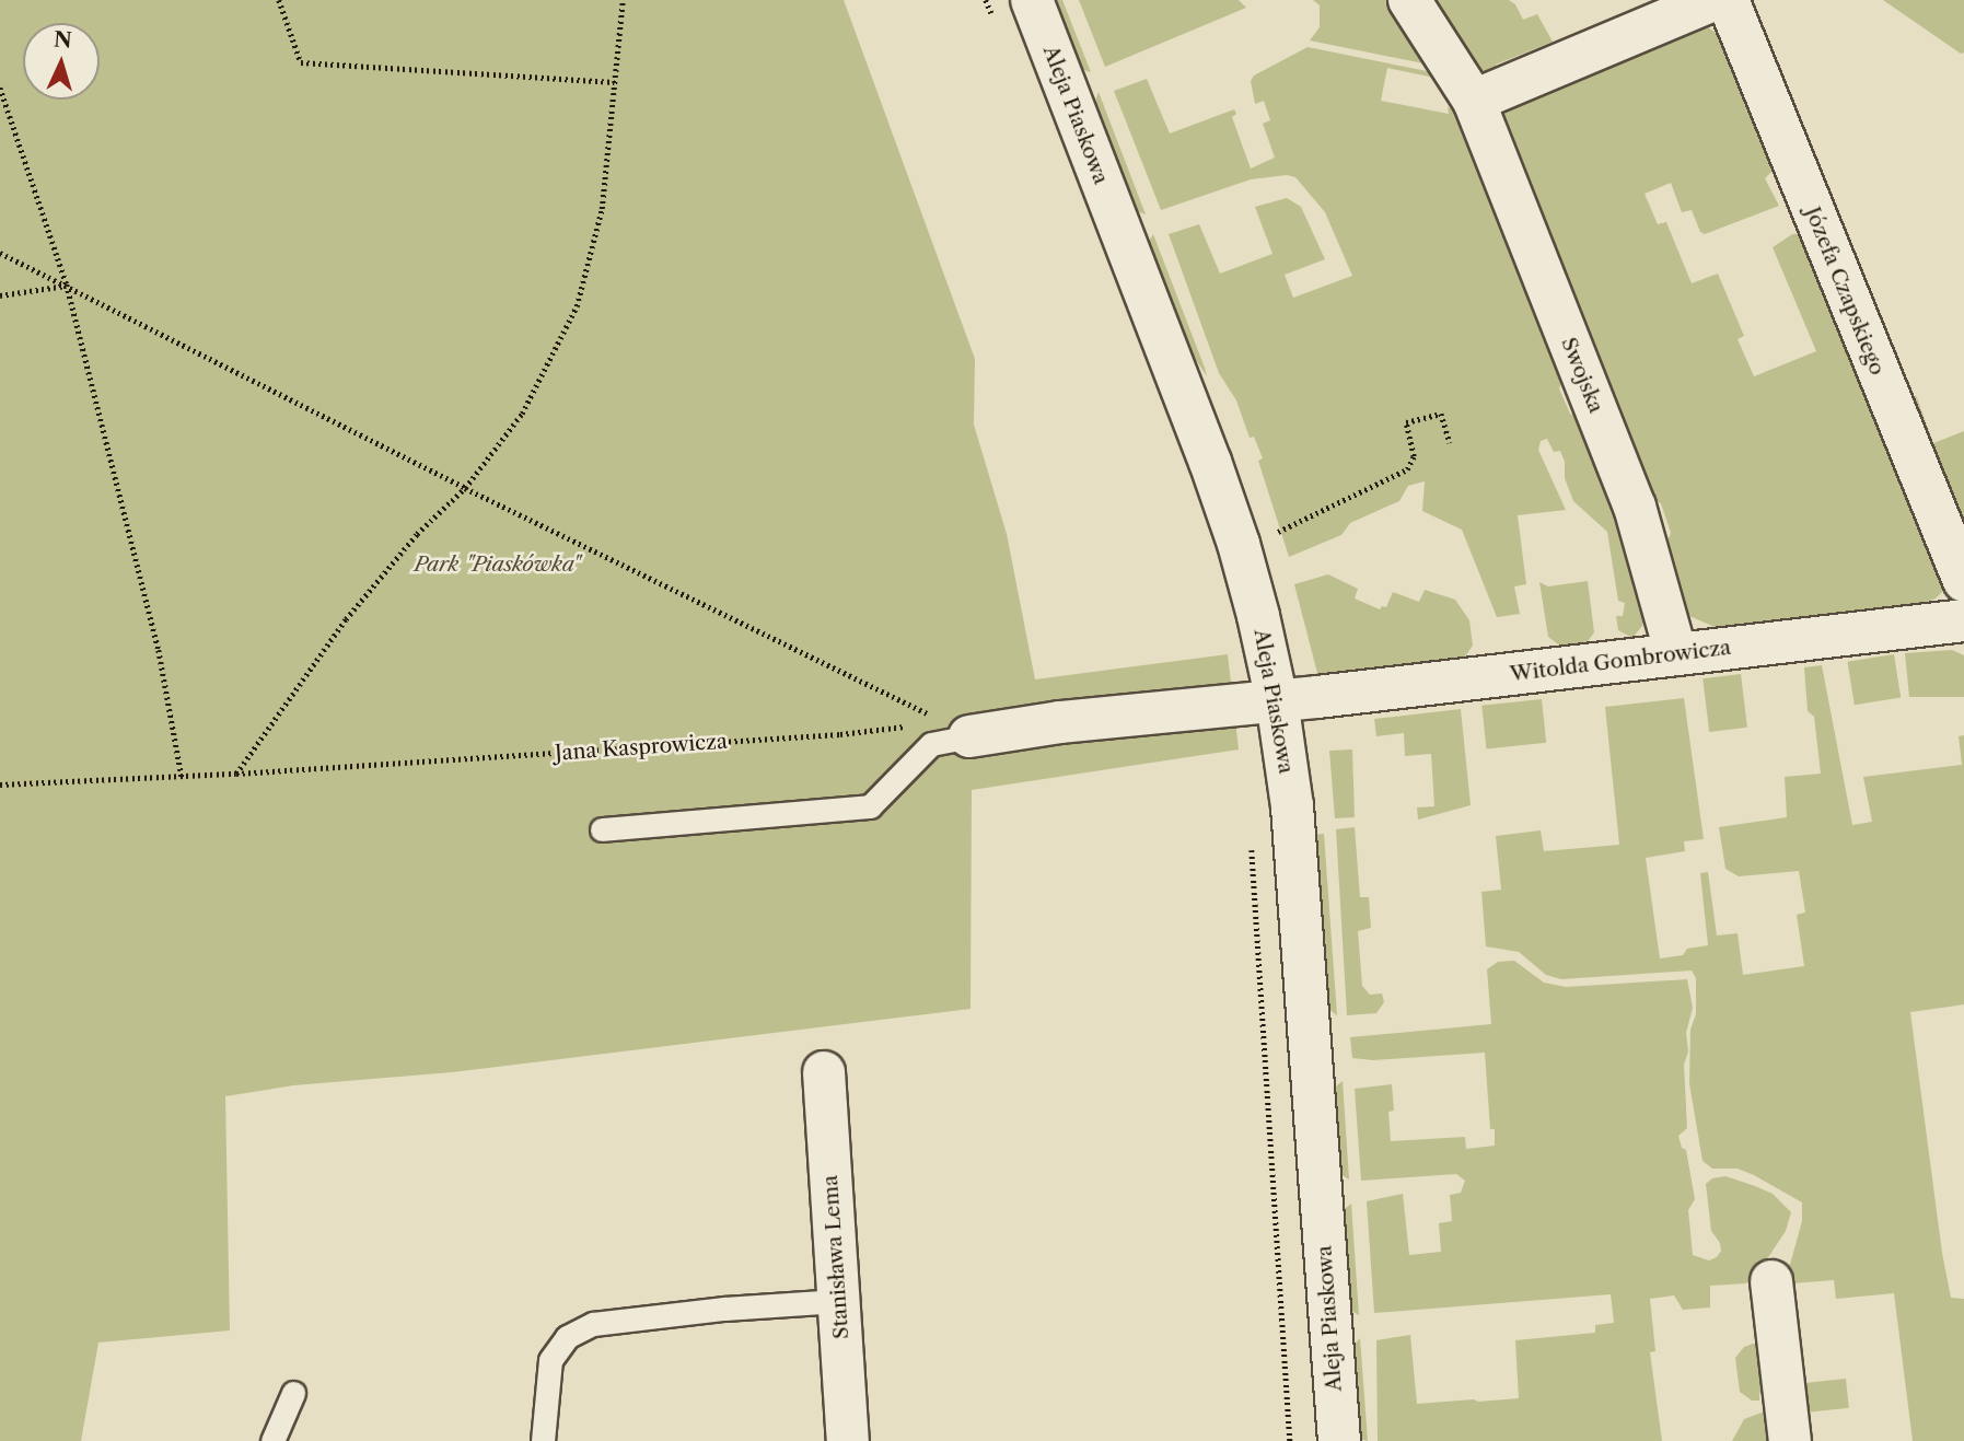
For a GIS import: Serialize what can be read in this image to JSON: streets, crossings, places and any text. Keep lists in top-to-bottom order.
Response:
{
  "streets": {
    "street": [
      "Aleja Piaskowa",
      "Józefa Czapskiego",
      "Swojska",
      "Witolda Gombrowicza",
      "Stanisława Lema"
    ],
    "path": ["Jana Kasprowicza"]
  },
  "crossings": [
    ["Aleja Piaskowa", "Witolda Gombrowicza"],
    ["Swojska", "Witolda Gombrowicza"]
  ],
  "parks": ["Park \"Piaskówka\""],
  "north": "top"
}
